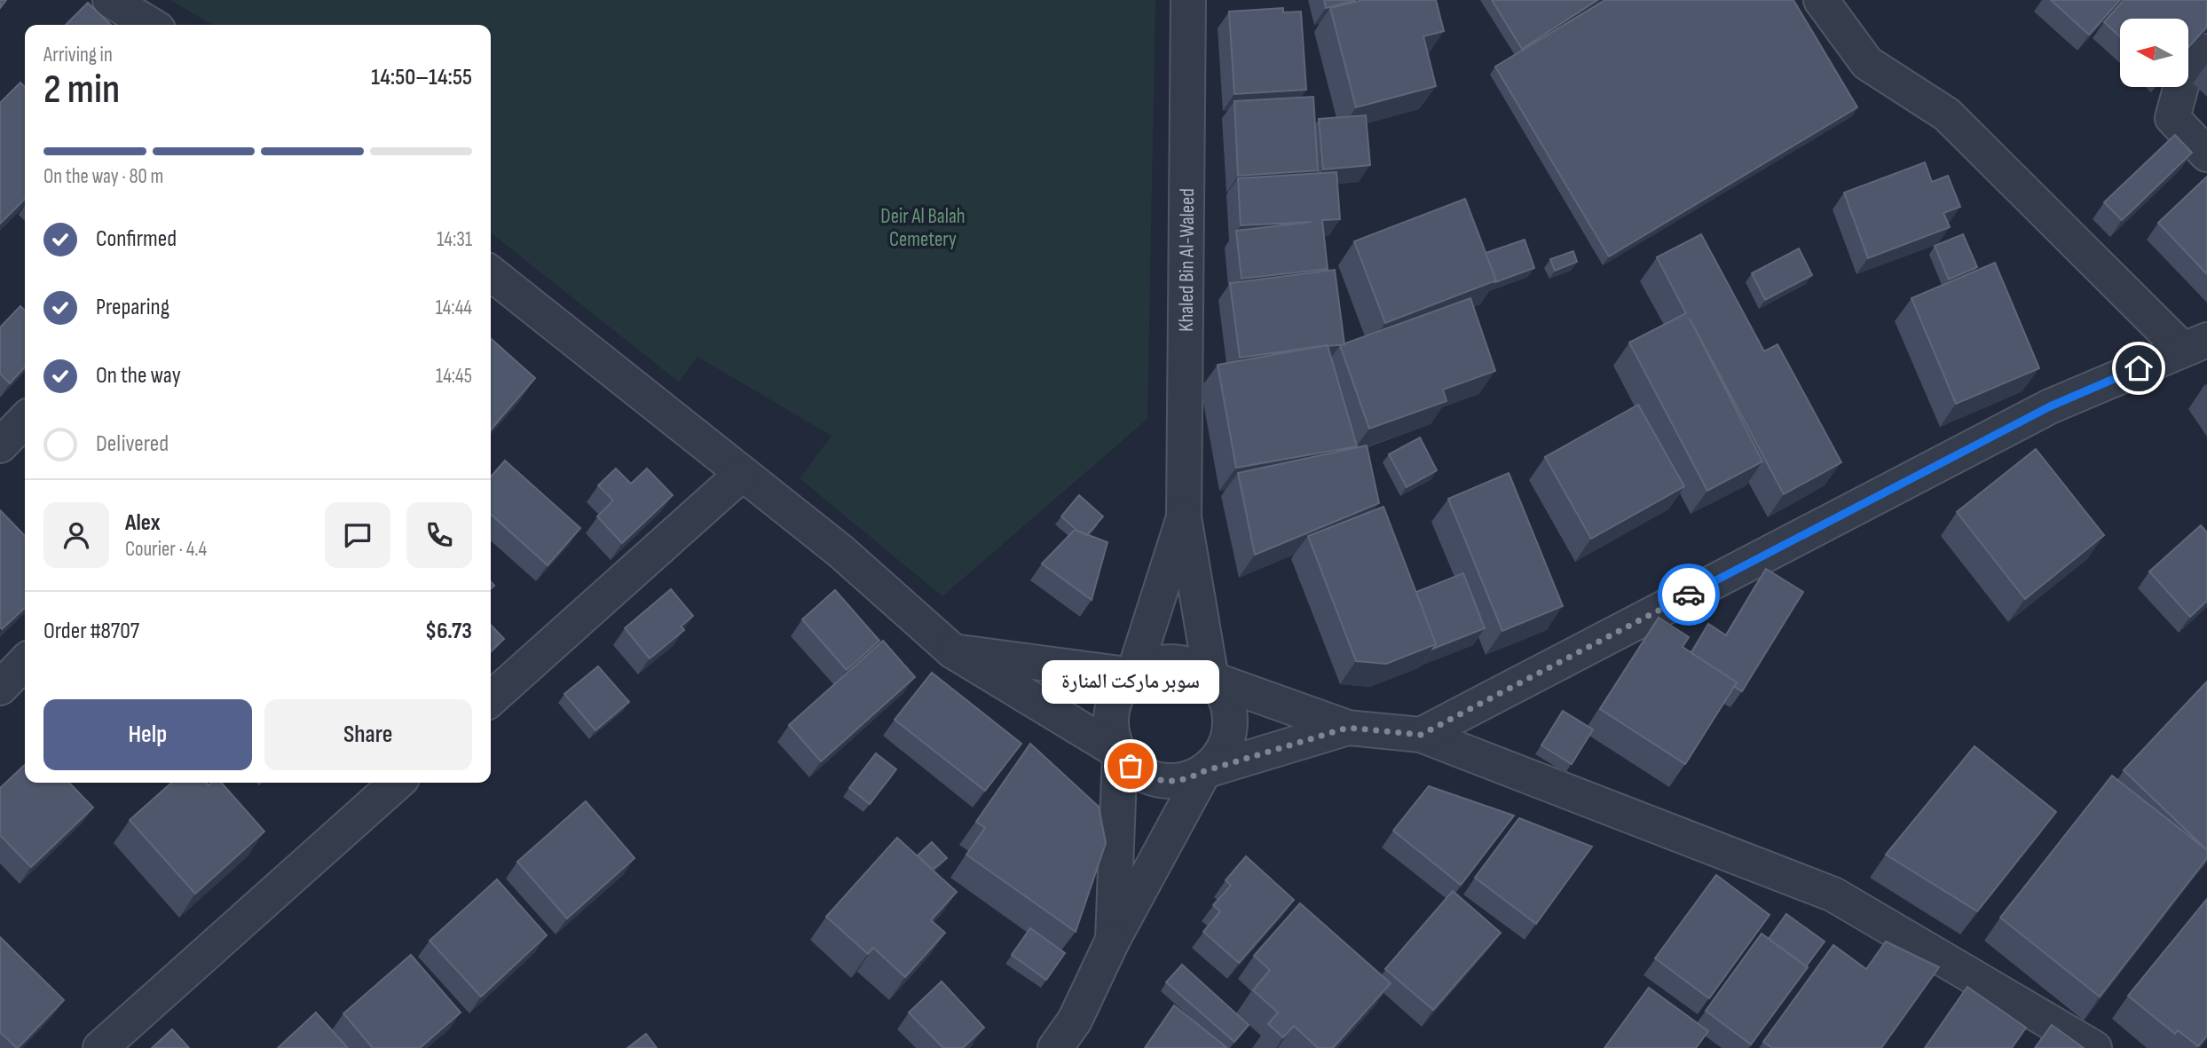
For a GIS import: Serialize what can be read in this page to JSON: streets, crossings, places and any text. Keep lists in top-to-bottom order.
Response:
{
  "streets": {
    "street": ["Khaled Bin Al-Waleed"]
  },
  "parks": ["Deir Al Balah Cemetery"],
  "places": ["سوبر ماركت المنارة"],
  "north": "left",
  "page": {
    "heading": ["2 min", "Arriving in", "14:50–14:55"],
    "panel": [
      "Alex",
      "Courier · 4.4",
      "Order #8707",
      "$6.73"
    ],
    "bar": "On the way · 80 m",
    "list": [
      ["Confirmed", "14:31"],
      ["Preparing", "14:44"],
      ["On the way", "14:45"],
      "Delivered"
    ],
    "bubble": "سوبر ماركت المنارة",
    "buttons": ["Help", "Share"]
  }
}
